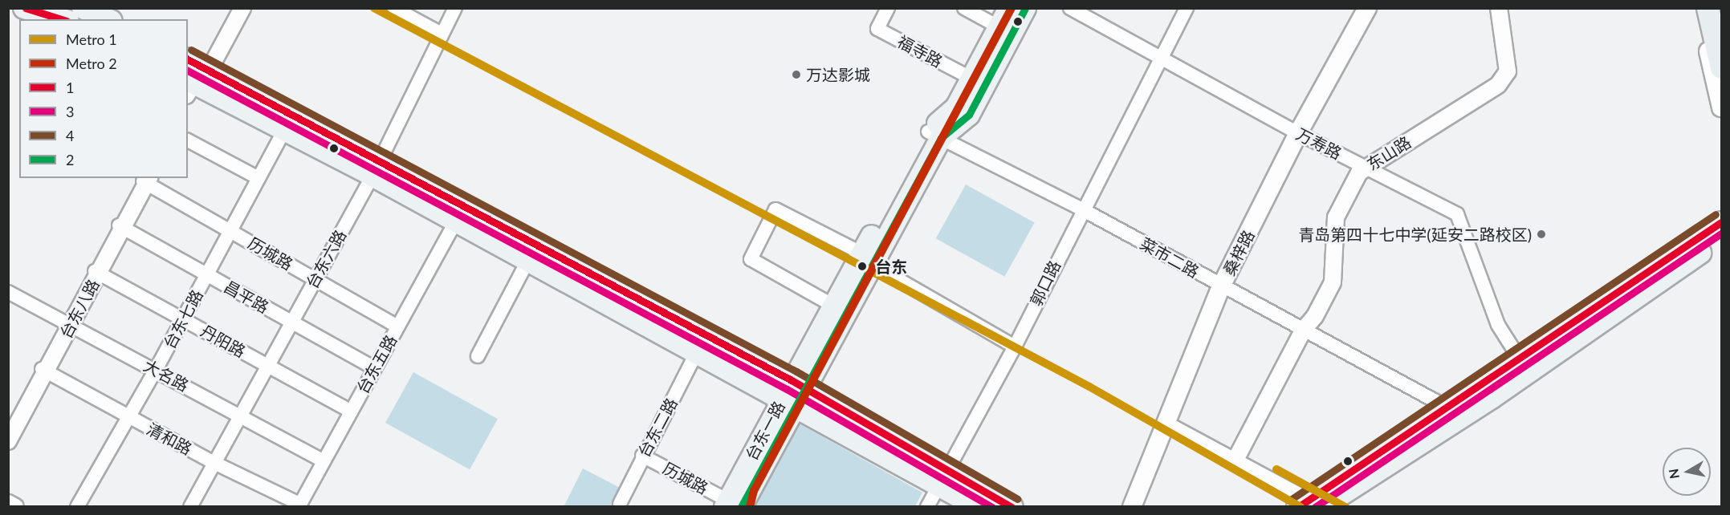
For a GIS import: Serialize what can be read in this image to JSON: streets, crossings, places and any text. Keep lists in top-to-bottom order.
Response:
{
  "streets": {
    "main road": ["桑梓路", "台东一路"],
    "street": [
      "福寺路",
      "万寿路",
      "东山路",
      "历城路",
      "菜市二路",
      "台东六路",
      "郭口路",
      "昌平路",
      "台东八路",
      "台东七路",
      "丹阳路",
      "台东五路",
      "大名路",
      "台东二路",
      "清和路"
    ]
  },
  "crossings": [
    ["万寿路", "东山路"],
    ["万寿路", "桑梓路"],
    ["万寿路", "郭口路"],
    ["东山路", "菜市二路"],
    ["桑梓路", "菜市二路"],
    ["历城路", "台东六路"],
    ["历城路", "台东八路"],
    ["历城路", "台东七路"],
    ["历城路", "台东五路"],
    ["历城路", "台东二路"],
    ["历城路", "台东一路"],
    ["菜市二路", "郭口路"],
    ["菜市二路", "台东一路"],
    ["台东六路", "昌平路"],
    ["台东六路", "丹阳路"],
    ["台东六路", "大名路"],
    ["台东六路", "清和路"],
    ["昌平路", "台东八路"],
    ["昌平路", "台东七路"],
    ["昌平路", "台东五路"],
    ["台东八路", "丹阳路"],
    ["台东八路", "大名路"],
    ["台东八路", "清和路"],
    ["台东七路", "丹阳路"],
    ["台东七路", "大名路"],
    ["台东七路", "清和路"],
    ["丹阳路", "台东五路"],
    ["台东五路", "大名路"],
    ["台东五路", "清和路"]
  ],
  "places": ["万达影城", "青岛第四十七中学(延安二路校区)", "台东"],
  "lines": [
    "metro line 1",
    "metro line 2",
    "transit line 1",
    "transit line 2",
    "transit line 4",
    "transit line 3"
  ],
  "legend": [
    "Metro 1",
    "Metro 2",
    "1",
    "3",
    "4",
    "2"
  ],
  "north": "left"
}
